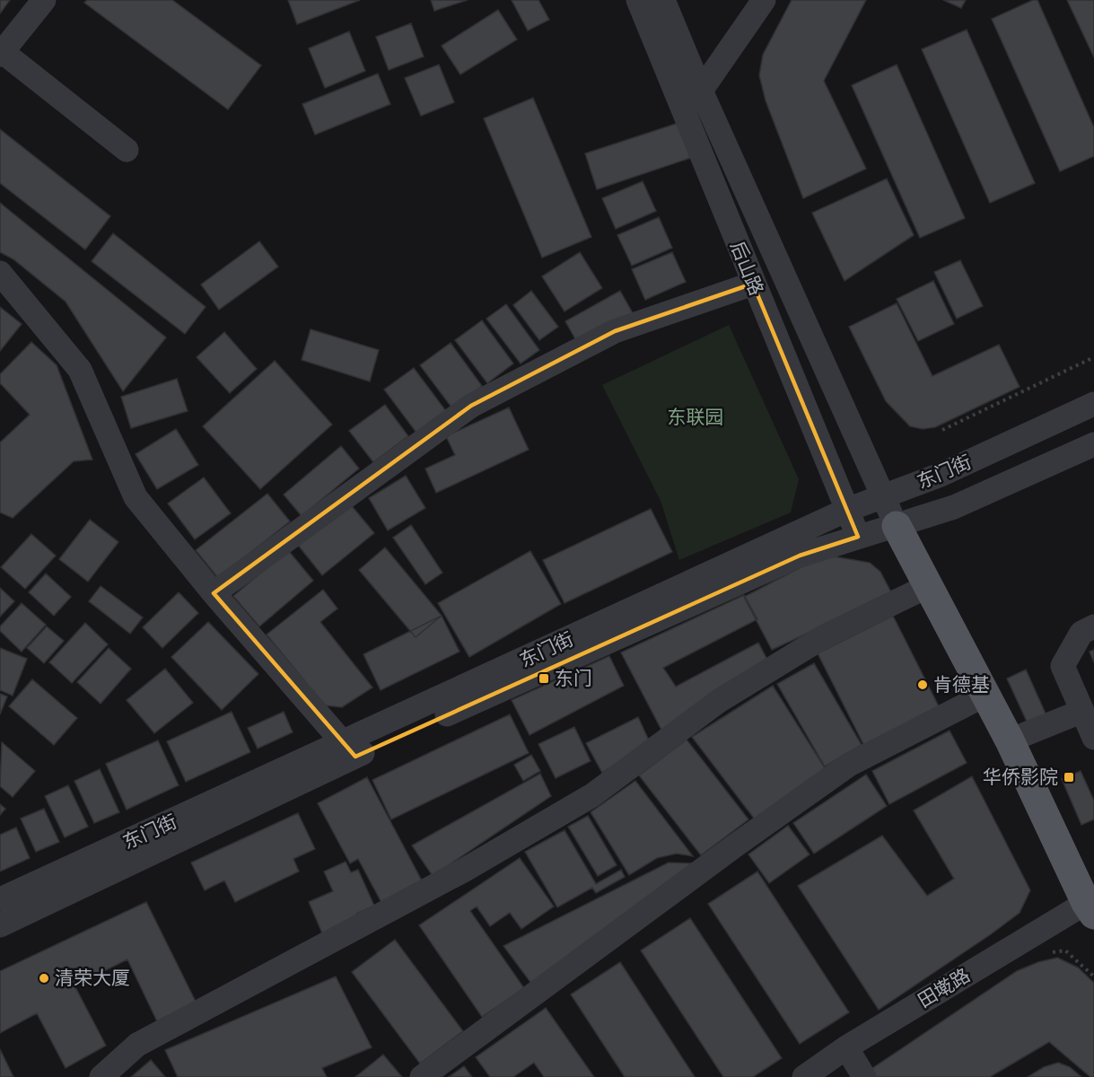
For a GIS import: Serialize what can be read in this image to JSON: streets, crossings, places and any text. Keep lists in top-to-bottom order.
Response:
{
  "streets": {
    "street": ["后山路", "东门街", "田墘路"]
  },
  "crossings": [
    ["后山路", "东门街"]
  ],
  "parks": ["东联园"],
  "places": {
    "transit": ["东门", "华侨影院"],
    "other": ["肯德基", "清荣大厦"]
  }
}
